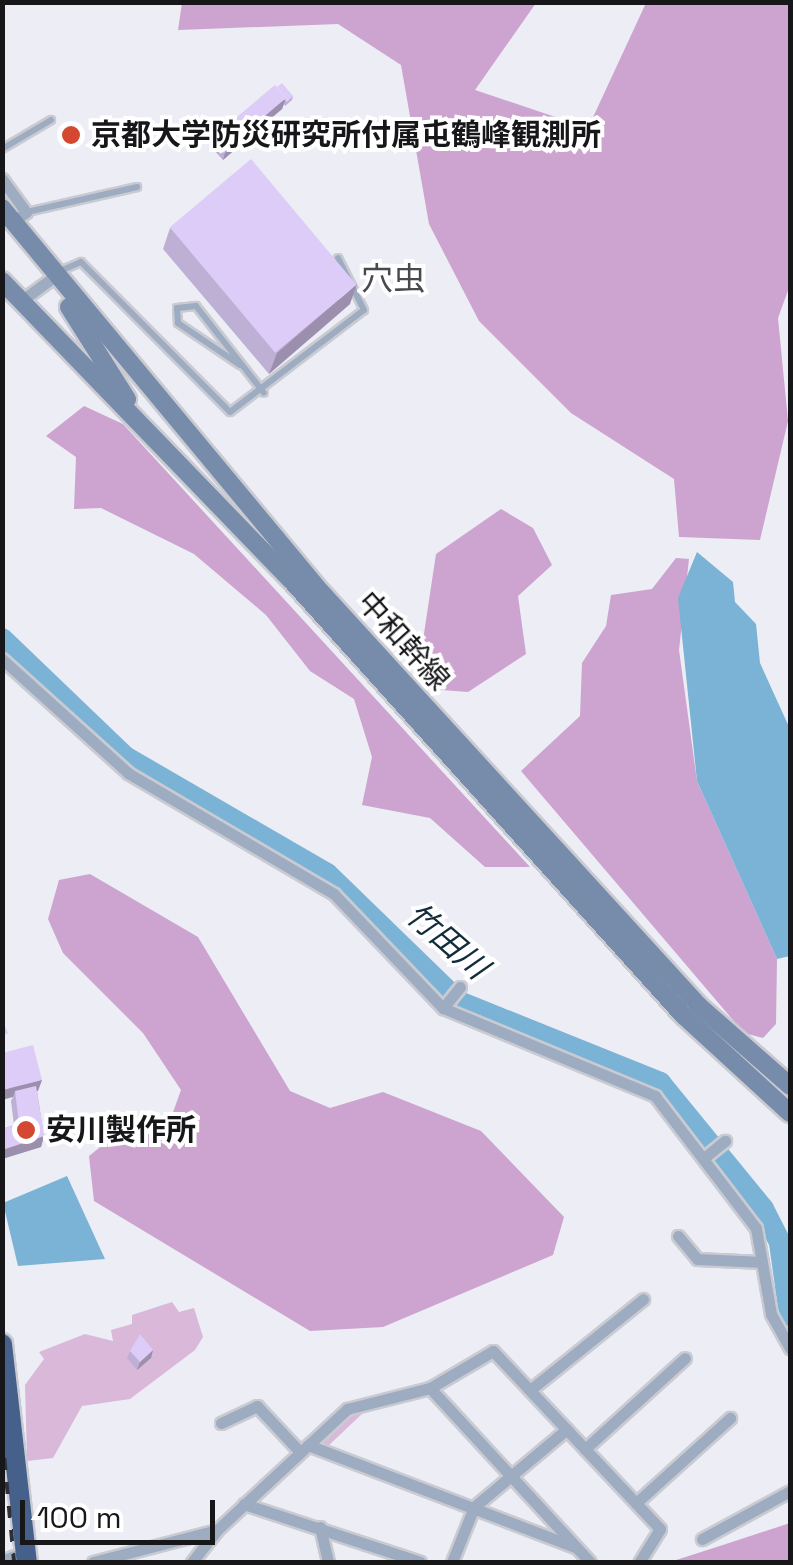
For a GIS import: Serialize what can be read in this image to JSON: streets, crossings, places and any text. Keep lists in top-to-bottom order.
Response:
{
  "streets": {
    "main road": ["中和幹線"]
  },
  "districts": ["穴虫"],
  "water": ["竹田川"],
  "places": ["京都大学防災研究所付属屯鶴峰観測所", "安川製作所"],
  "scale_bar": "100 m"
}
